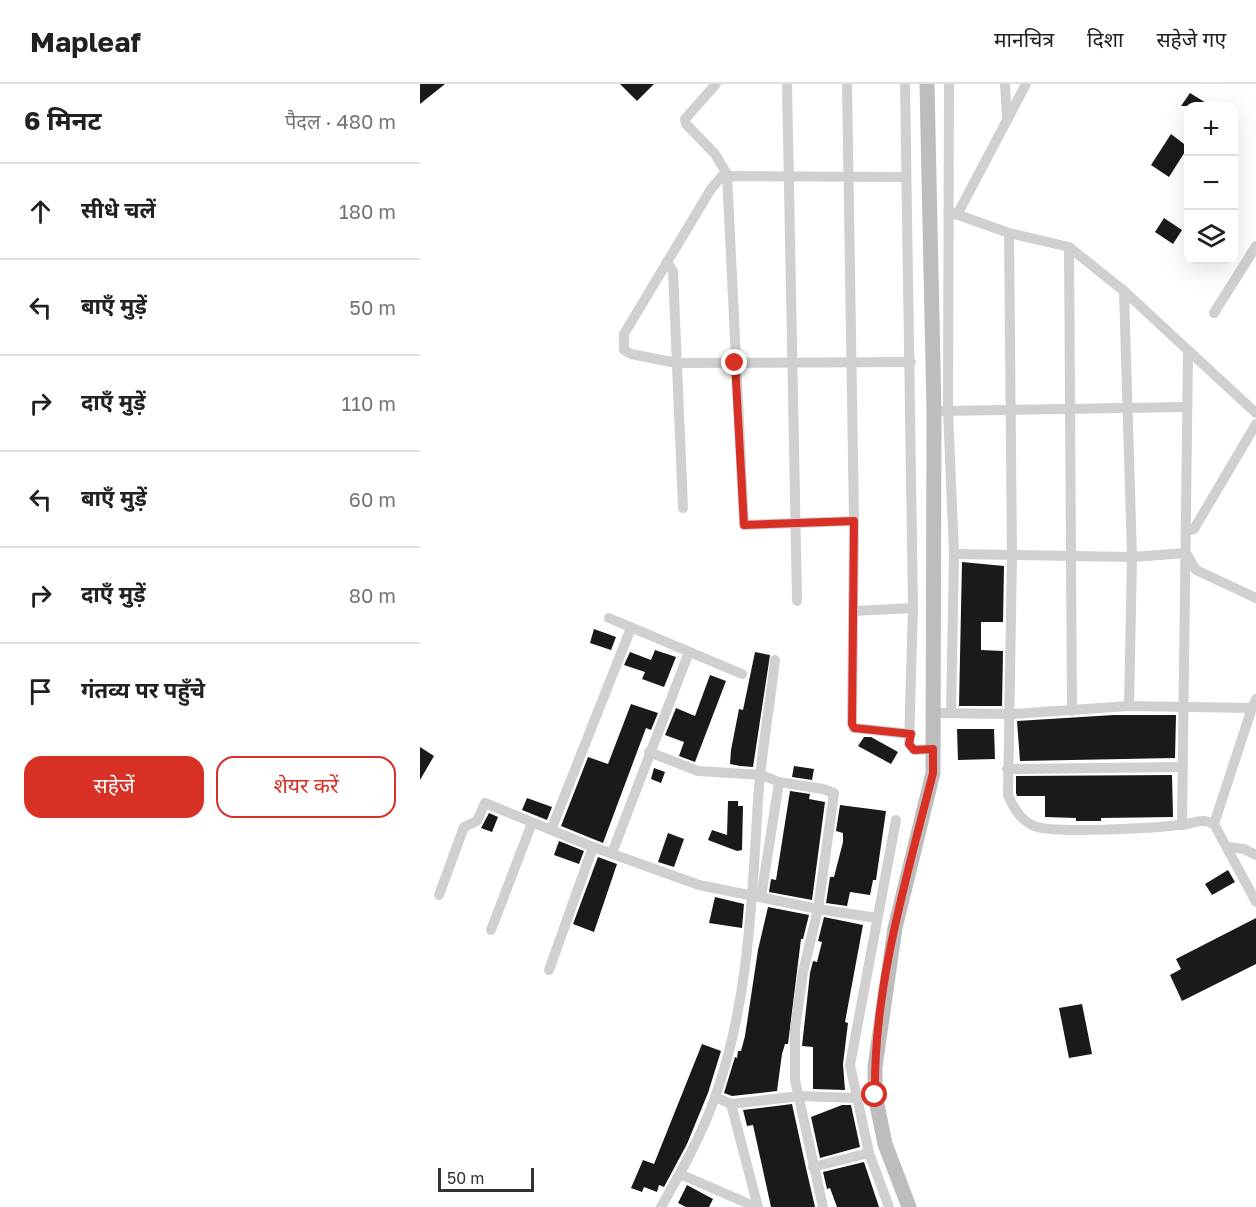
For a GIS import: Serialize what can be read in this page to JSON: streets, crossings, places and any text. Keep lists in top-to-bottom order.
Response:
{
  "scale_bar": "50 m",
  "page": {
    "header": "Mapleaf",
    "nav": ["मानचित्र", "दिशा", "सहेजे गए"],
    "heading": ["6 मिनट", "पैदल · 480 m"],
    "map_buttons": ["+", "−"],
    "list": [
      ["सीधे चलें", "180 m"],
      ["बाएँ मुड़ें", "50 m"],
      ["दाएँ मुड़ें", "110 m"],
      ["बाएँ मुड़ें", "60 m"],
      ["दाएँ मुड़ें", "80 m"],
      "गंतव्य पर पहुँचे"
    ],
    "buttons": ["सहेजें", "शेयर करें"],
    "scale": "50 m"
  }
}
